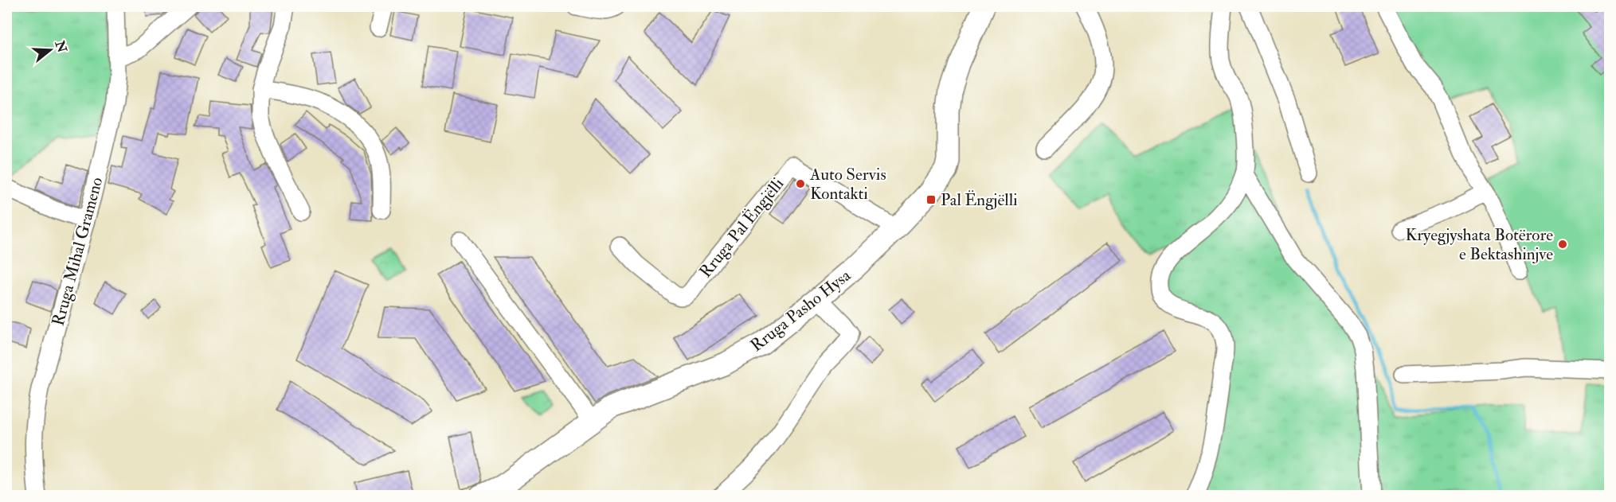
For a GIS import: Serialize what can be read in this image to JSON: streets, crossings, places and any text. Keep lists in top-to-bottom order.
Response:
{
  "streets": {
    "main road": ["Rruga Pasho Hysa"],
    "street": ["Rruga Pal Ëngjëlli", "Rruga Mihal Grameno"]
  },
  "crossings": [
    ["Rruga Pal Ëngjëlli", "Rruga Pasho Hysa"]
  ],
  "places": {
    "other": ["Auto Servis Kontakti", "Kryegjyshata Botërore e Bektashinjve"],
    "transit": ["Pal Ëngjëlli"]
  },
  "north": "right"
}
